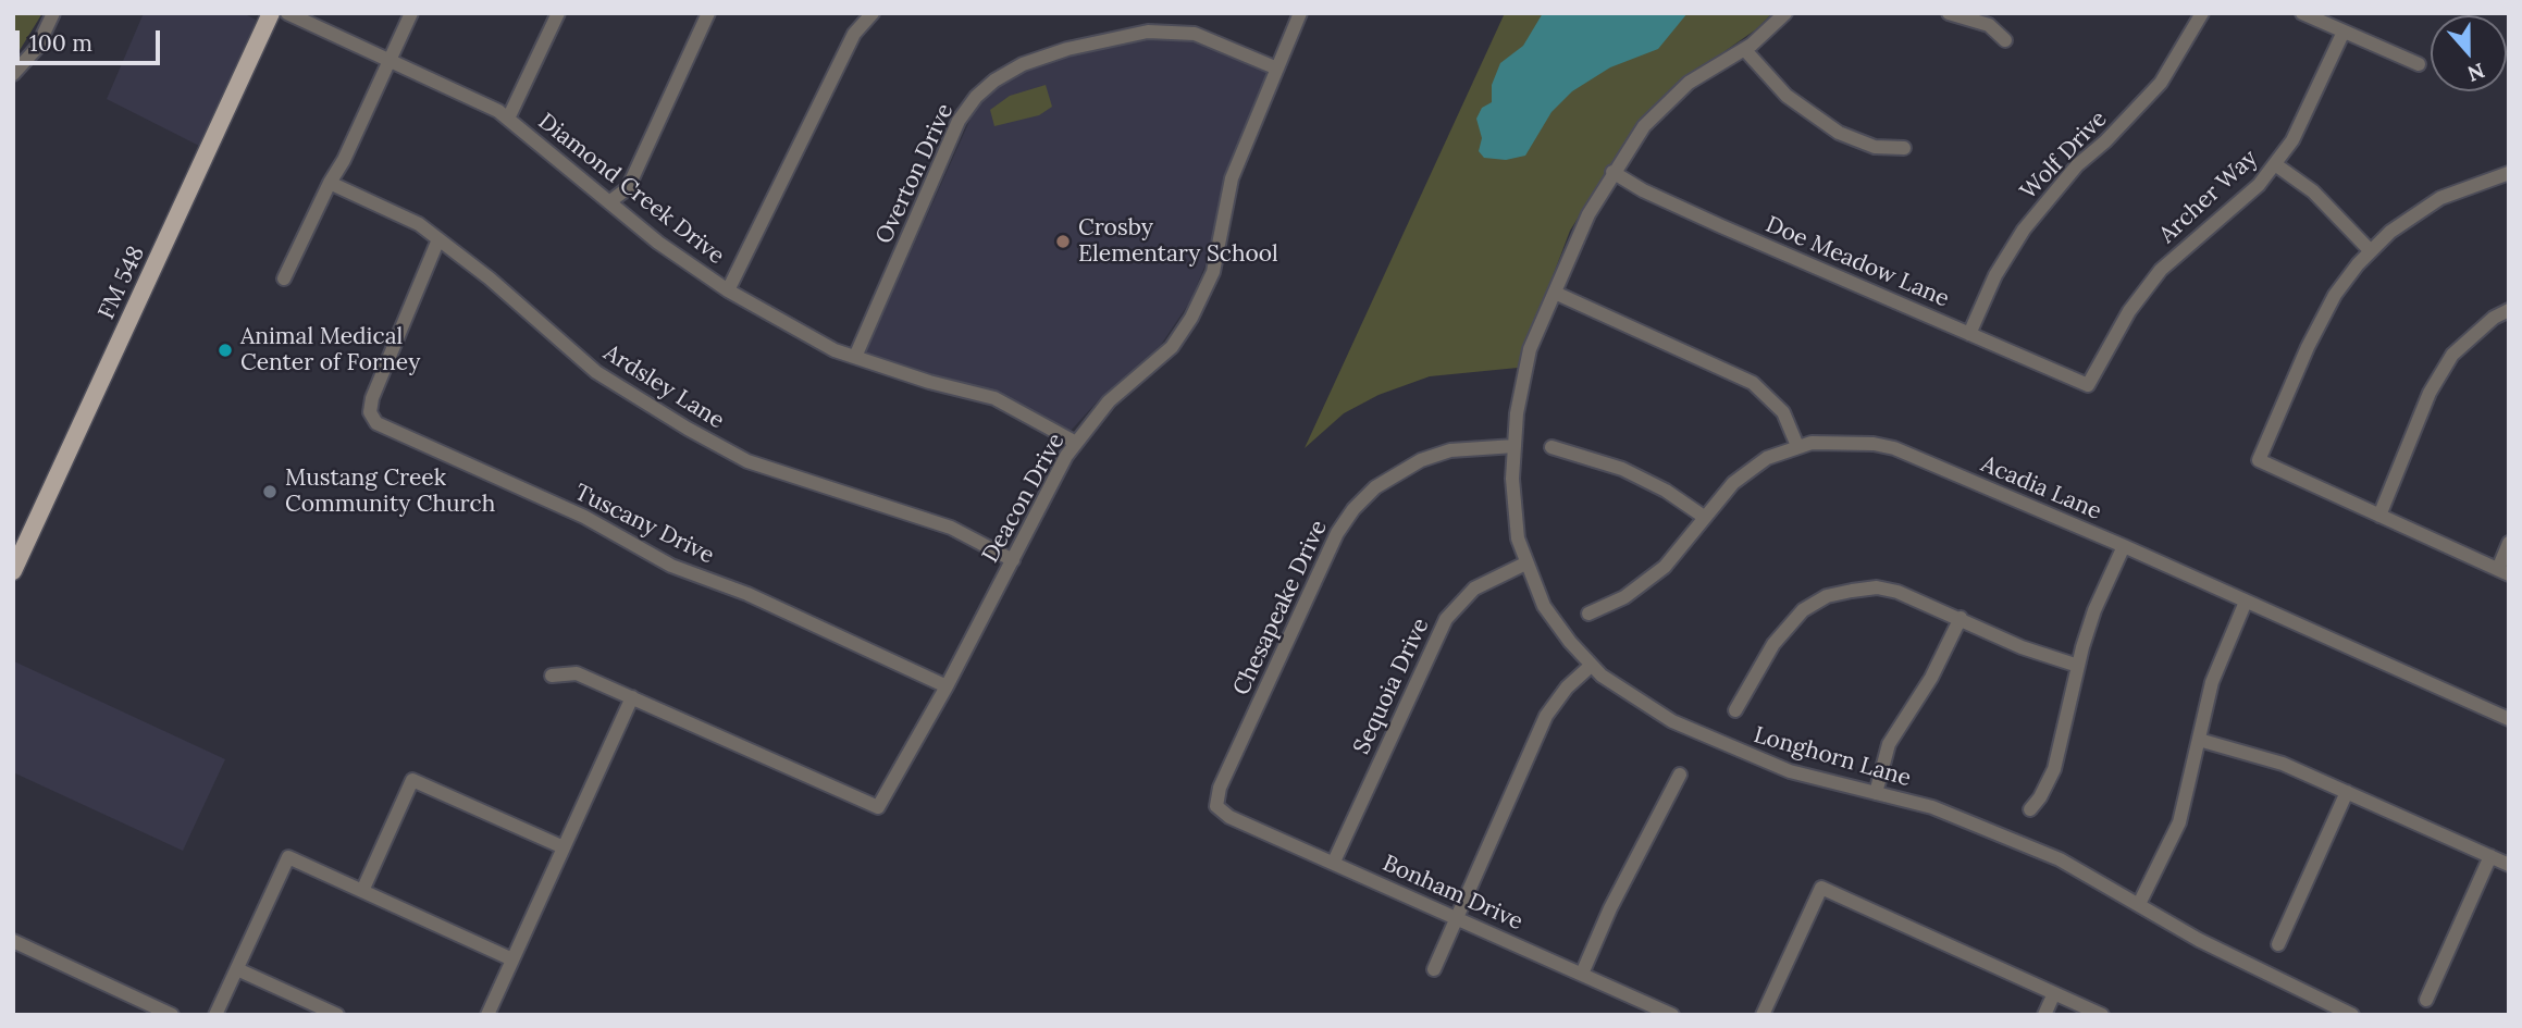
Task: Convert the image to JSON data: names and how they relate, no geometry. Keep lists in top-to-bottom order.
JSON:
{
  "streets": {
    "main road": ["FM 548"],
    "street": [
      "Wolf Drive",
      "Overton Drive",
      "Diamond Creek Drive",
      "Archer Way",
      "Doe Meadow Lane",
      "Ardsley Lane",
      "Acadia Lane",
      "Deacon Drive",
      "Tuscany Drive",
      "Chesapeake Drive",
      "Sequoia Drive",
      "Longhorn Lane",
      "Bonham Drive"
    ]
  },
  "crossings": [
    ["Wolf Drive", "Doe Meadow Lane"],
    ["Overton Drive", "Diamond Creek Drive"],
    ["Overton Drive", "Deacon Drive"],
    ["Diamond Creek Drive", "Deacon Drive"],
    ["Archer Way", "Doe Meadow Lane"],
    ["Doe Meadow Lane", "Longhorn Lane"],
    ["Ardsley Lane", "Deacon Drive"],
    ["Ardsley Lane", "Tuscany Drive"],
    ["Deacon Drive", "Tuscany Drive"],
    ["Chesapeake Drive", "Longhorn Lane"],
    ["Chesapeake Drive", "Bonham Drive"],
    ["Sequoia Drive", "Longhorn Lane"],
    ["Sequoia Drive", "Bonham Drive"]
  ],
  "places": ["Crosby Elementary School", "Animal Medical Center of Forney", "Mustang Creek Community Church"],
  "scale_bar": "100 m",
  "north": "bottom"
}
